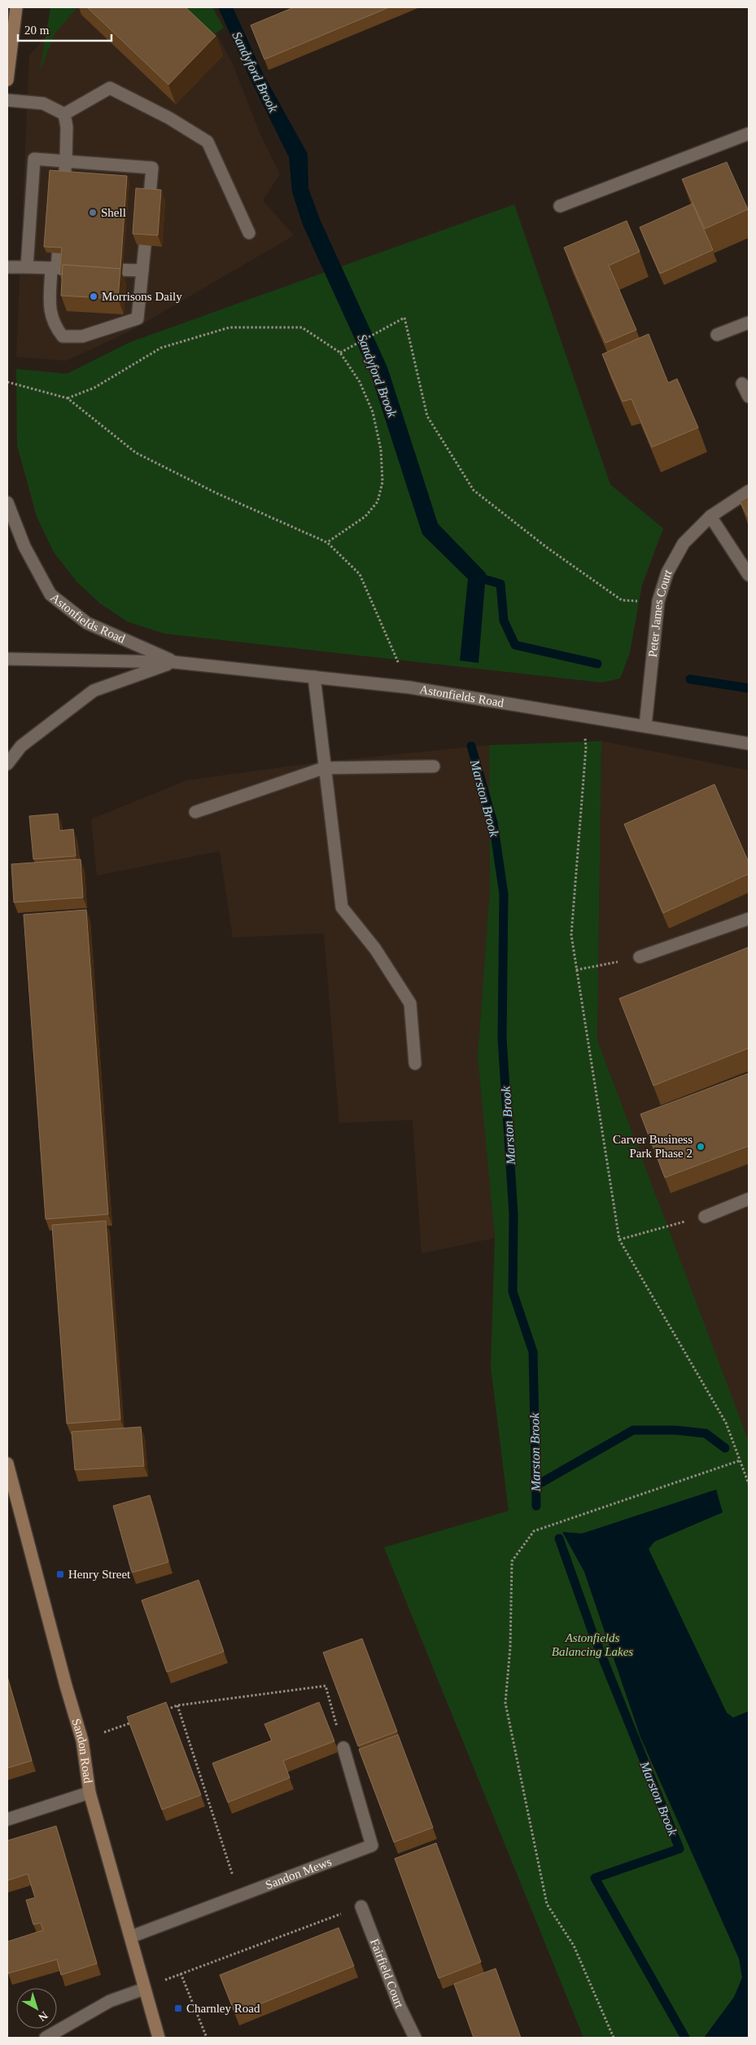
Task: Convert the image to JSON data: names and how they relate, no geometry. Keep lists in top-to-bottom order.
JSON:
{
  "streets": {
    "main road": ["Sandon Road"],
    "street": [
      "Peter James Court",
      "Astonfields Road",
      "Sandon Mews",
      "Fairfield Court"
    ]
  },
  "crossings": [
    ["Peter James Court", "Astonfields Road"],
    ["Sandon Road", "Sandon Mews"]
  ],
  "water": ["Sandyford Brook", "Marston Brook"],
  "parks": ["Astonfields Balancing Lakes"],
  "places": {
    "other": ["Shell", "Morrisons Daily", "Carver Business Park Phase 2"],
    "transit": ["Henry Street", "Charnley Road"]
  },
  "scale_bar": "20 m",
  "north": "bottom right"
}
